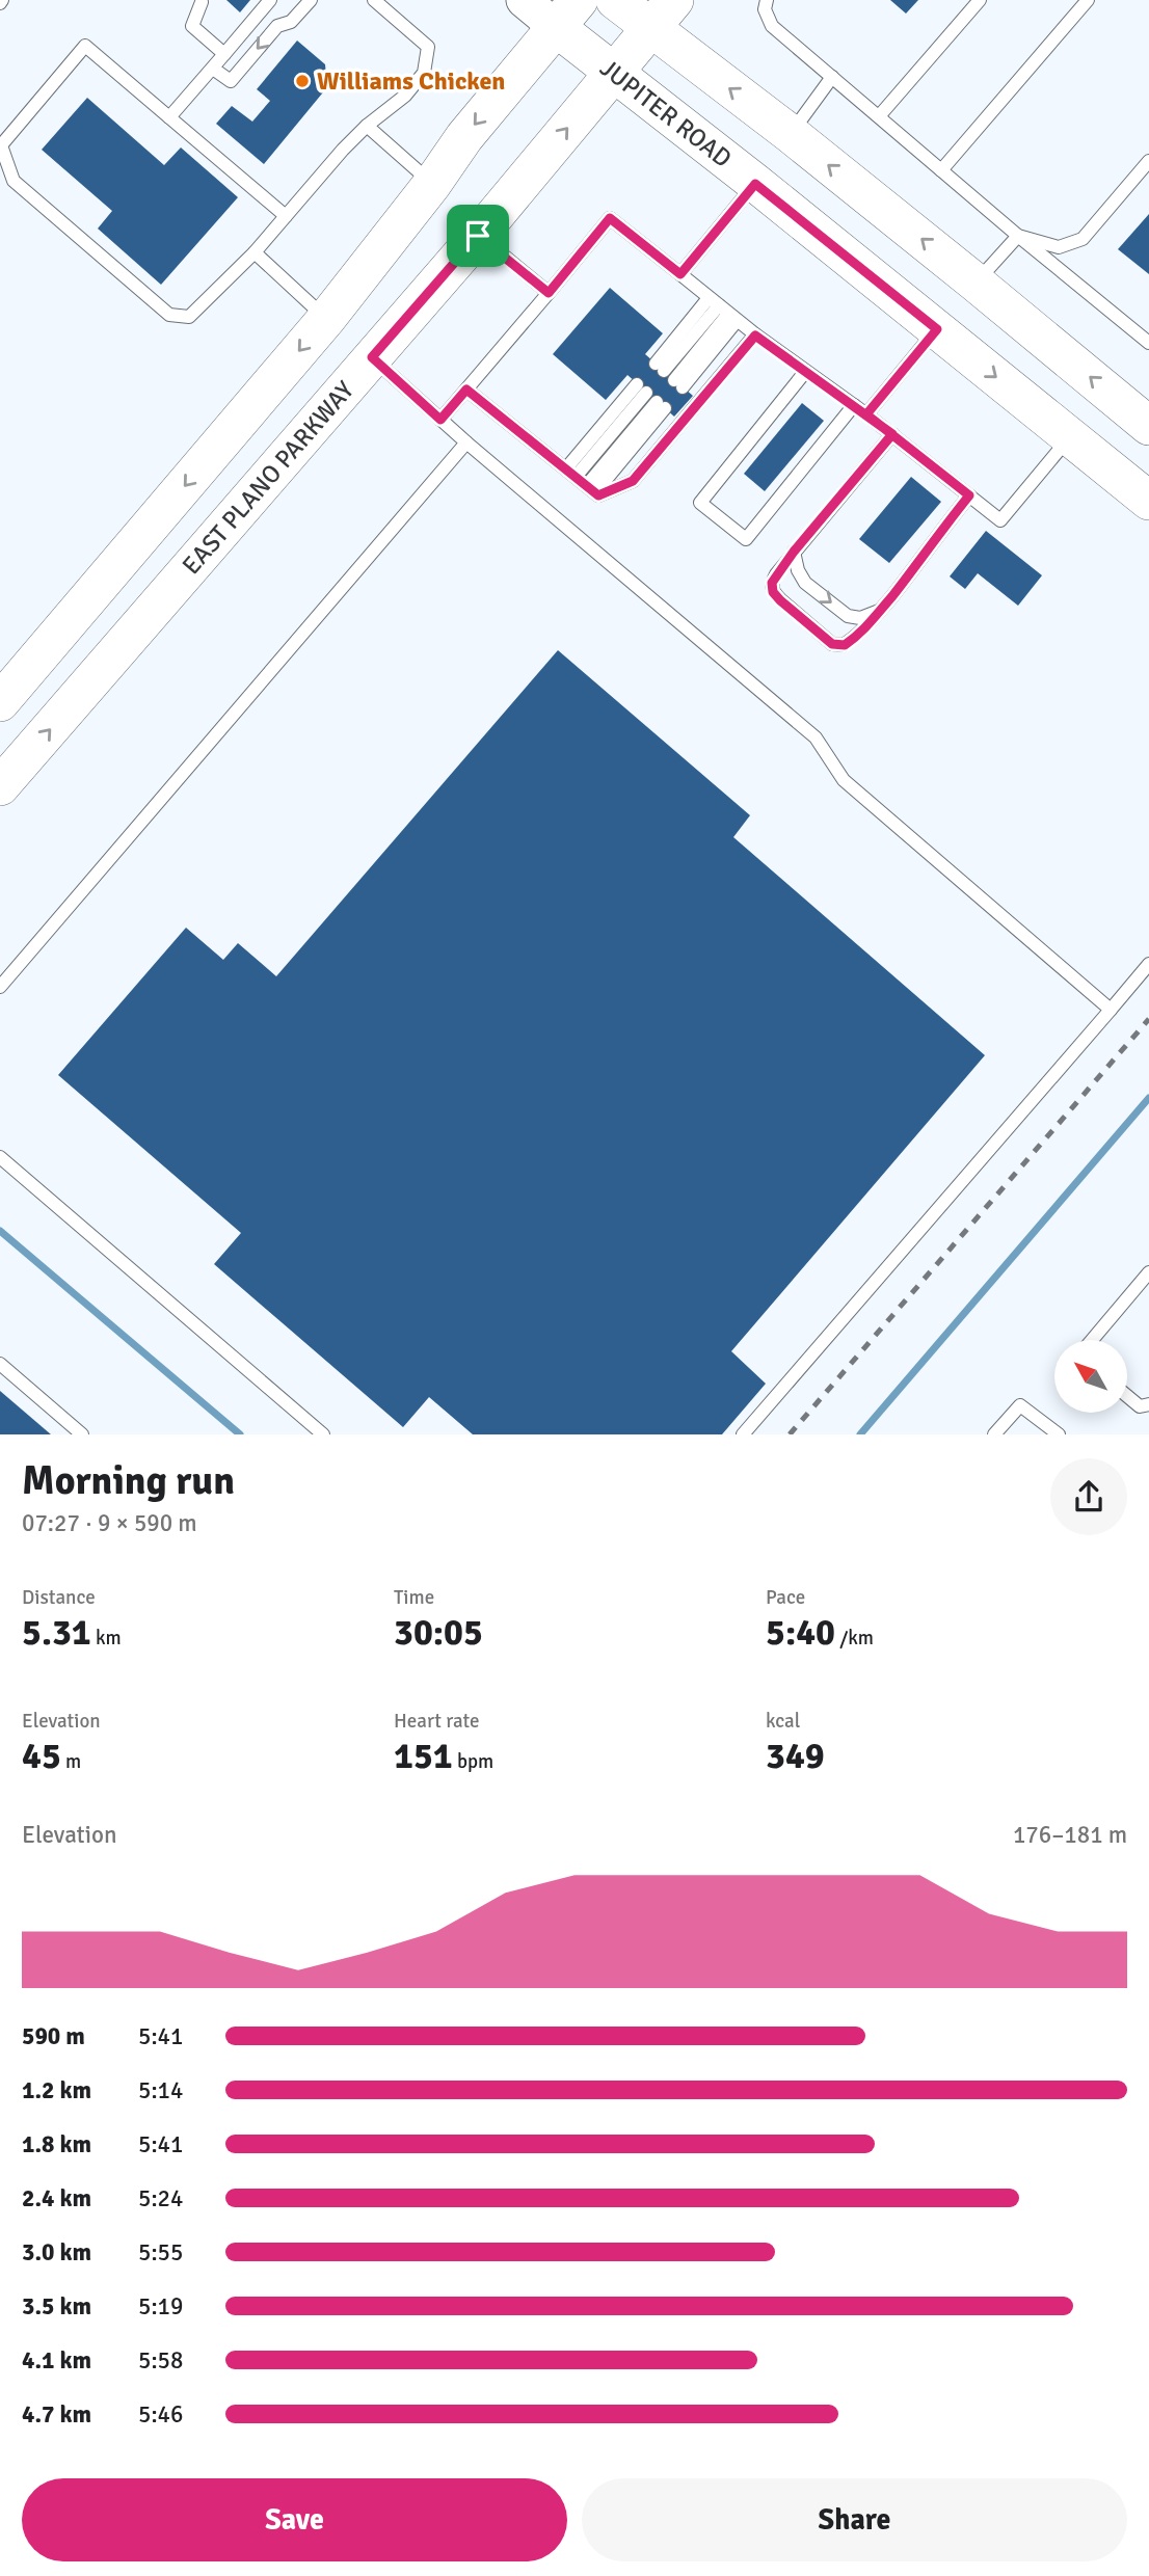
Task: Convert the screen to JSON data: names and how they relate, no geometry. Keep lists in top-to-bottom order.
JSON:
{
  "streets": {
    "main road": ["JUPITER ROAD", "EAST PLANO PARKWAY"]
  },
  "crossings": [
    ["JUPITER ROAD", "EAST PLANO PARKWAY"]
  ],
  "places": ["Williams Chicken"],
  "north": "top left",
  "page": {
    "heading": ["Morning run", "07:27 · 9 × 590 m"],
    "stats": [
      ["Distance", "5.31 km"],
      ["Time", "30:05"],
      ["Pace", "5:40 /km"],
      ["Elevation", "45 m"],
      ["Heart rate", "151 bpm"],
      ["kcal", "349"]
    ],
    "chart": ["Elevation", "176–181 m"],
    "list": [
      {
        "name": "590 m",
        "note": "5:41"
      },
      {
        "name": "1.2 km",
        "note": "5:14"
      },
      {
        "name": "1.8 km",
        "note": "5:41"
      },
      {
        "name": "2.4 km",
        "note": "5:24"
      },
      {
        "name": "3.0 km",
        "note": "5:55"
      },
      {
        "name": "3.5 km",
        "note": "5:19"
      },
      {
        "name": "4.1 km",
        "note": "5:58"
      },
      {
        "name": "4.7 km",
        "note": "5:46"
      }
    ],
    "buttons": ["Save", "Share"]
  }
}
